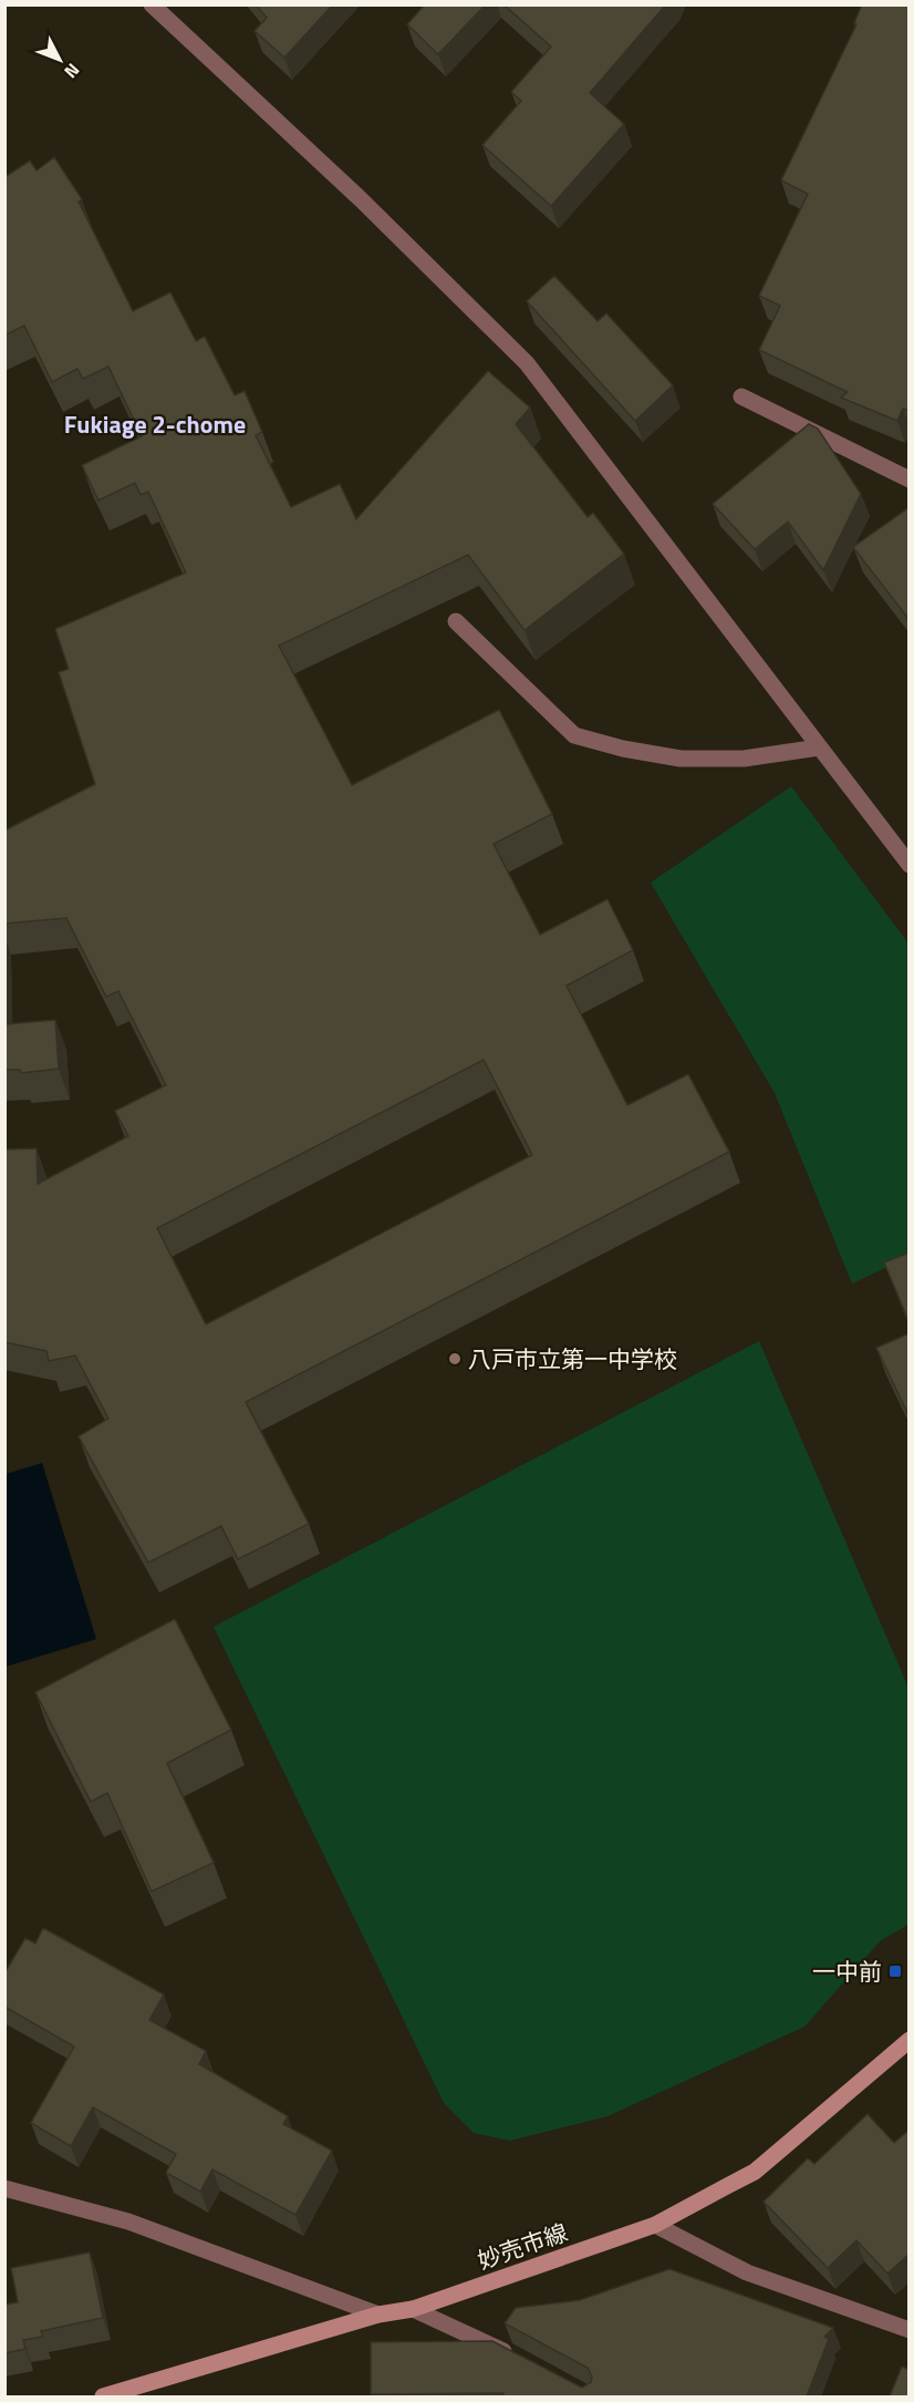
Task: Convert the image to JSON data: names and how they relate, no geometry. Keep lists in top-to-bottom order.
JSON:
{
  "streets": {
    "main road": ["妙売市線"]
  },
  "districts": ["Fukiage 2-chome"],
  "places": {
    "other": ["八戸市立第一中学校"],
    "transit": ["一中前"]
  },
  "north": "bottom right"
}
